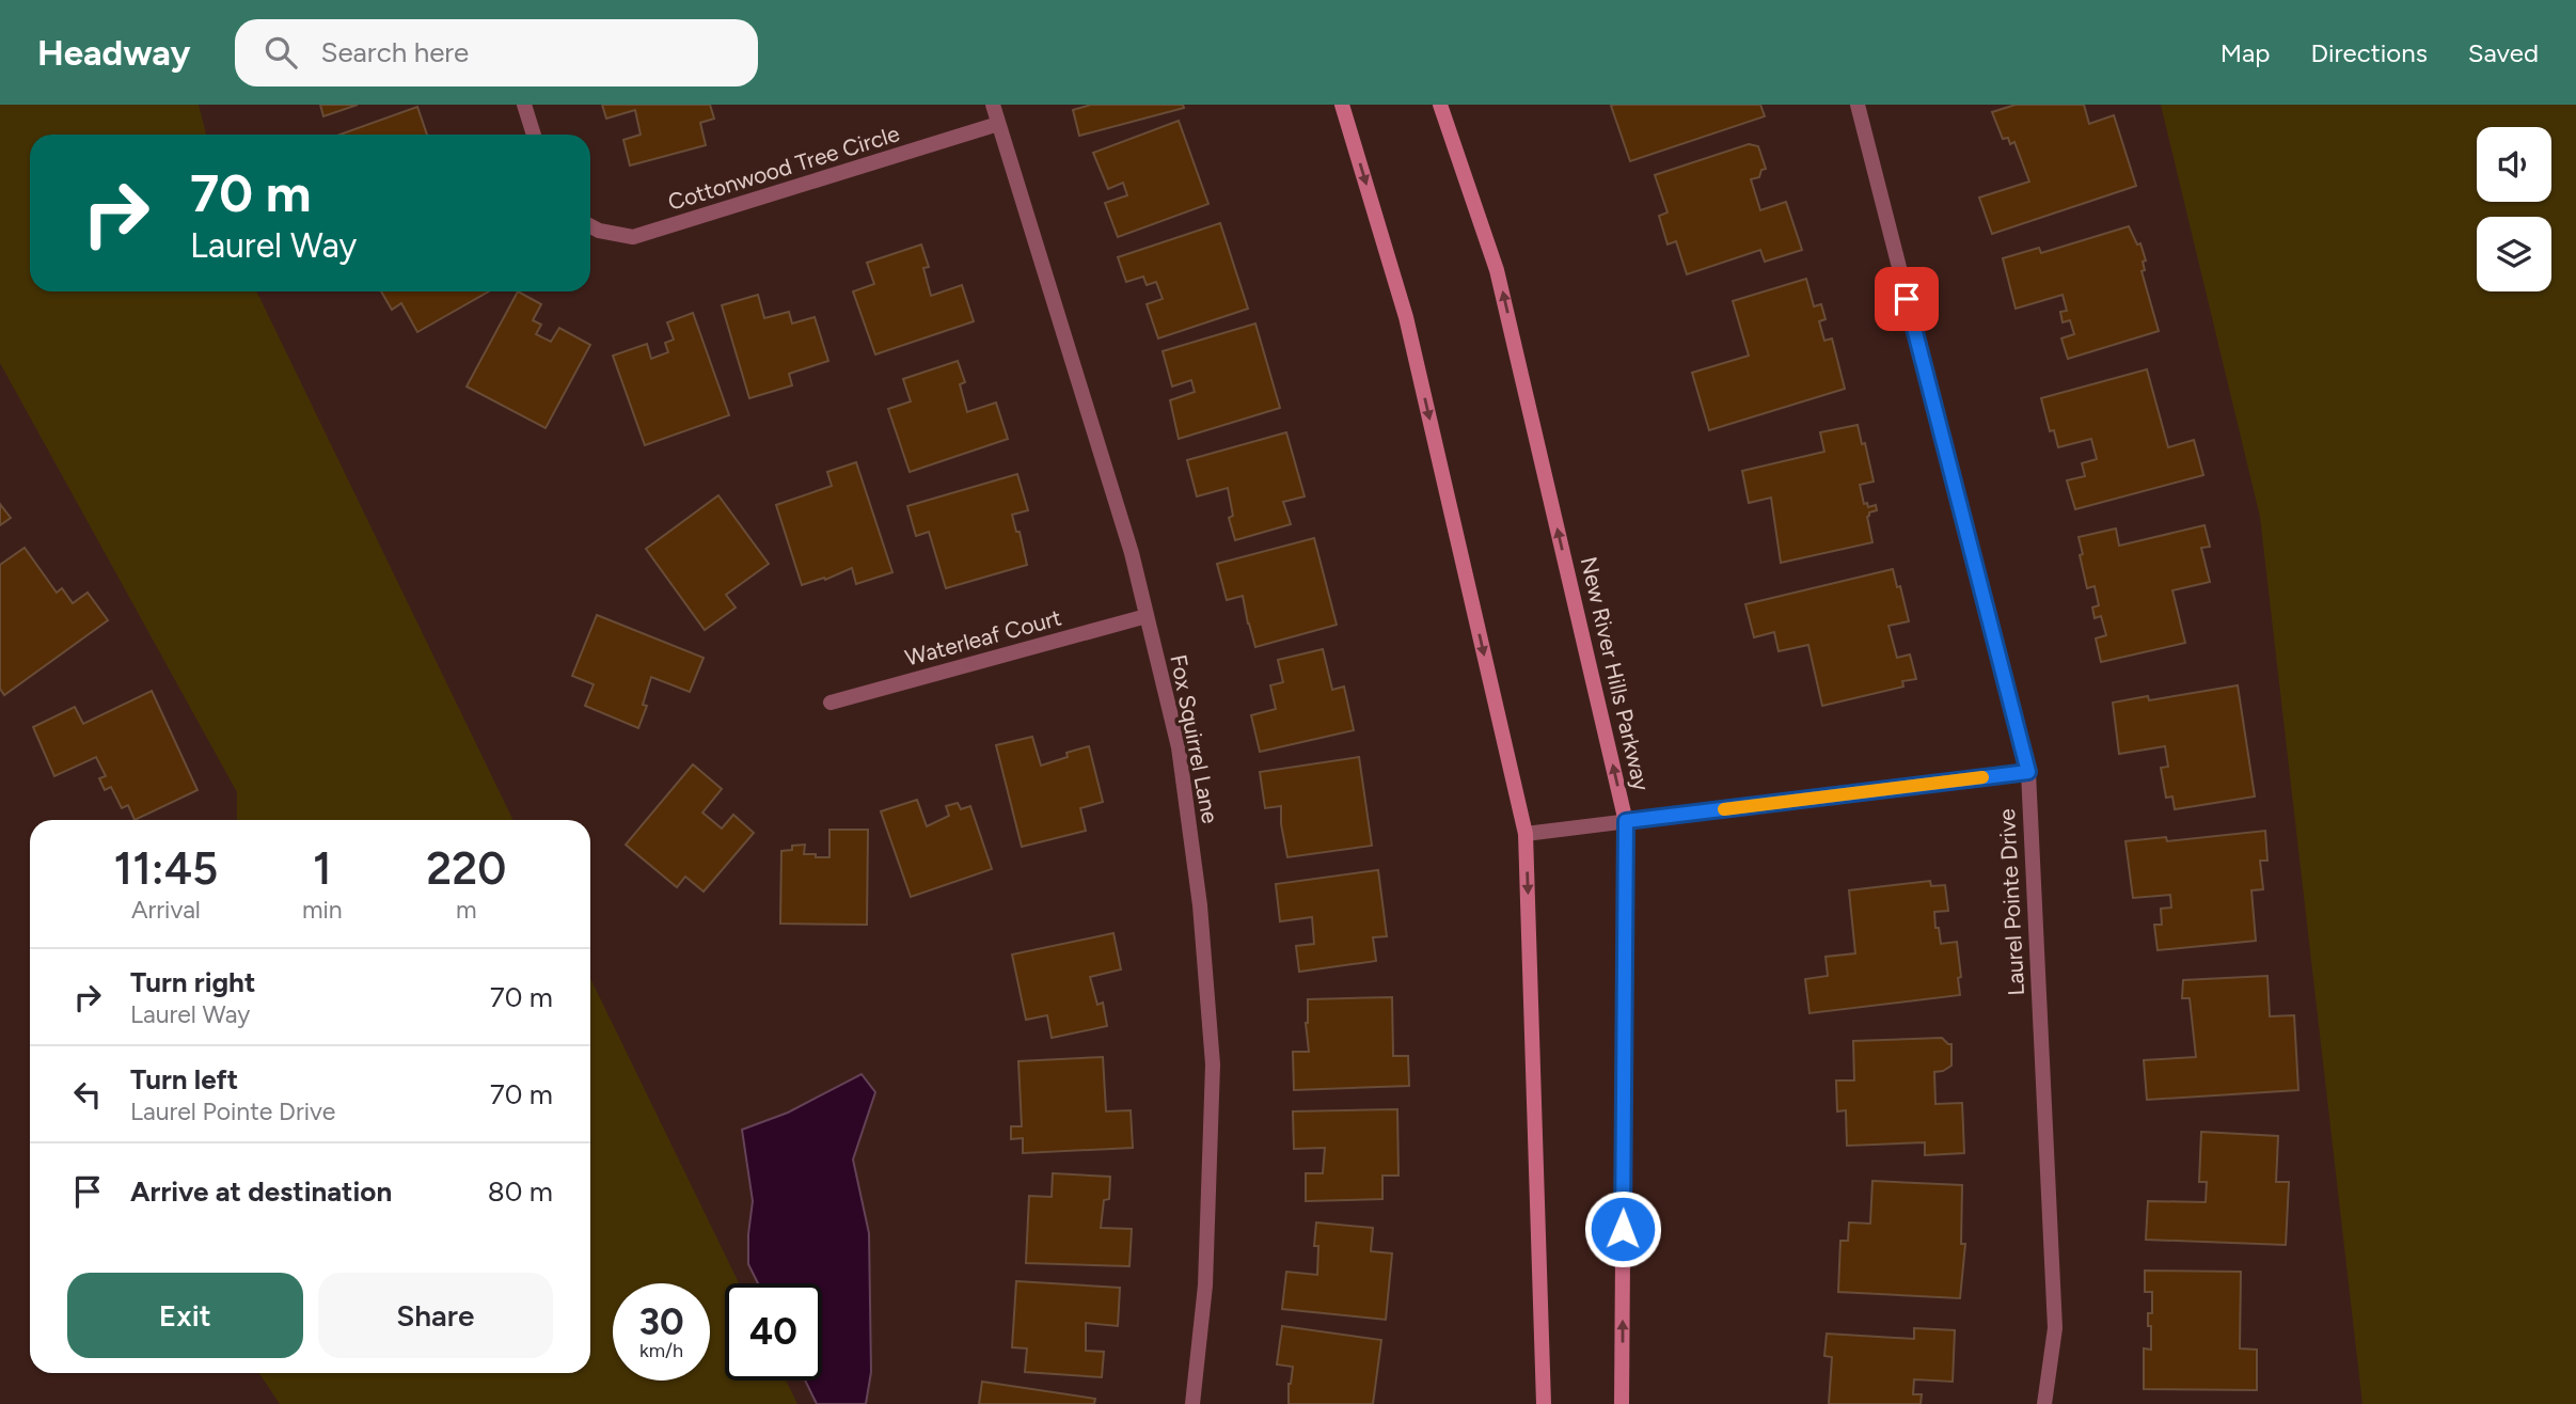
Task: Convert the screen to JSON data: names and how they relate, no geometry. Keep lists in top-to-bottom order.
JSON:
{
  "streets": {
    "street": [
      "Cottonwood Tree Circle",
      "Waterleaf Court",
      "New River Hills Parkway",
      "Fox Squirrel Lane",
      "Laurel Pointe Drive"
    ]
  },
  "crossings": [
    ["Cottonwood Tree Circle", "Fox Squirrel Lane"],
    ["Waterleaf Court", "Fox Squirrel Lane"]
  ],
  "page": {
    "header": "Headway",
    "search": "Search here",
    "nav": ["Map", "Directions", "Saved"],
    "turn": ["70 m", "Laurel Way"],
    "eta": [
      "11:45",
      "Arrival",
      "1",
      "min",
      "220",
      "m"
    ],
    "list": [
      {
        "name": "Turn right",
        "note": "Laurel Way",
        "value": "70 m"
      },
      {
        "name": "Turn left",
        "note": "Laurel Pointe Drive",
        "value": "70 m"
      },
      {
        "name": "Arrive at destination",
        "value": "80 m"
      }
    ],
    "buttons": ["Exit", "Share"],
    "speed": "30 km/h",
    "limit": "40"
  }
}
